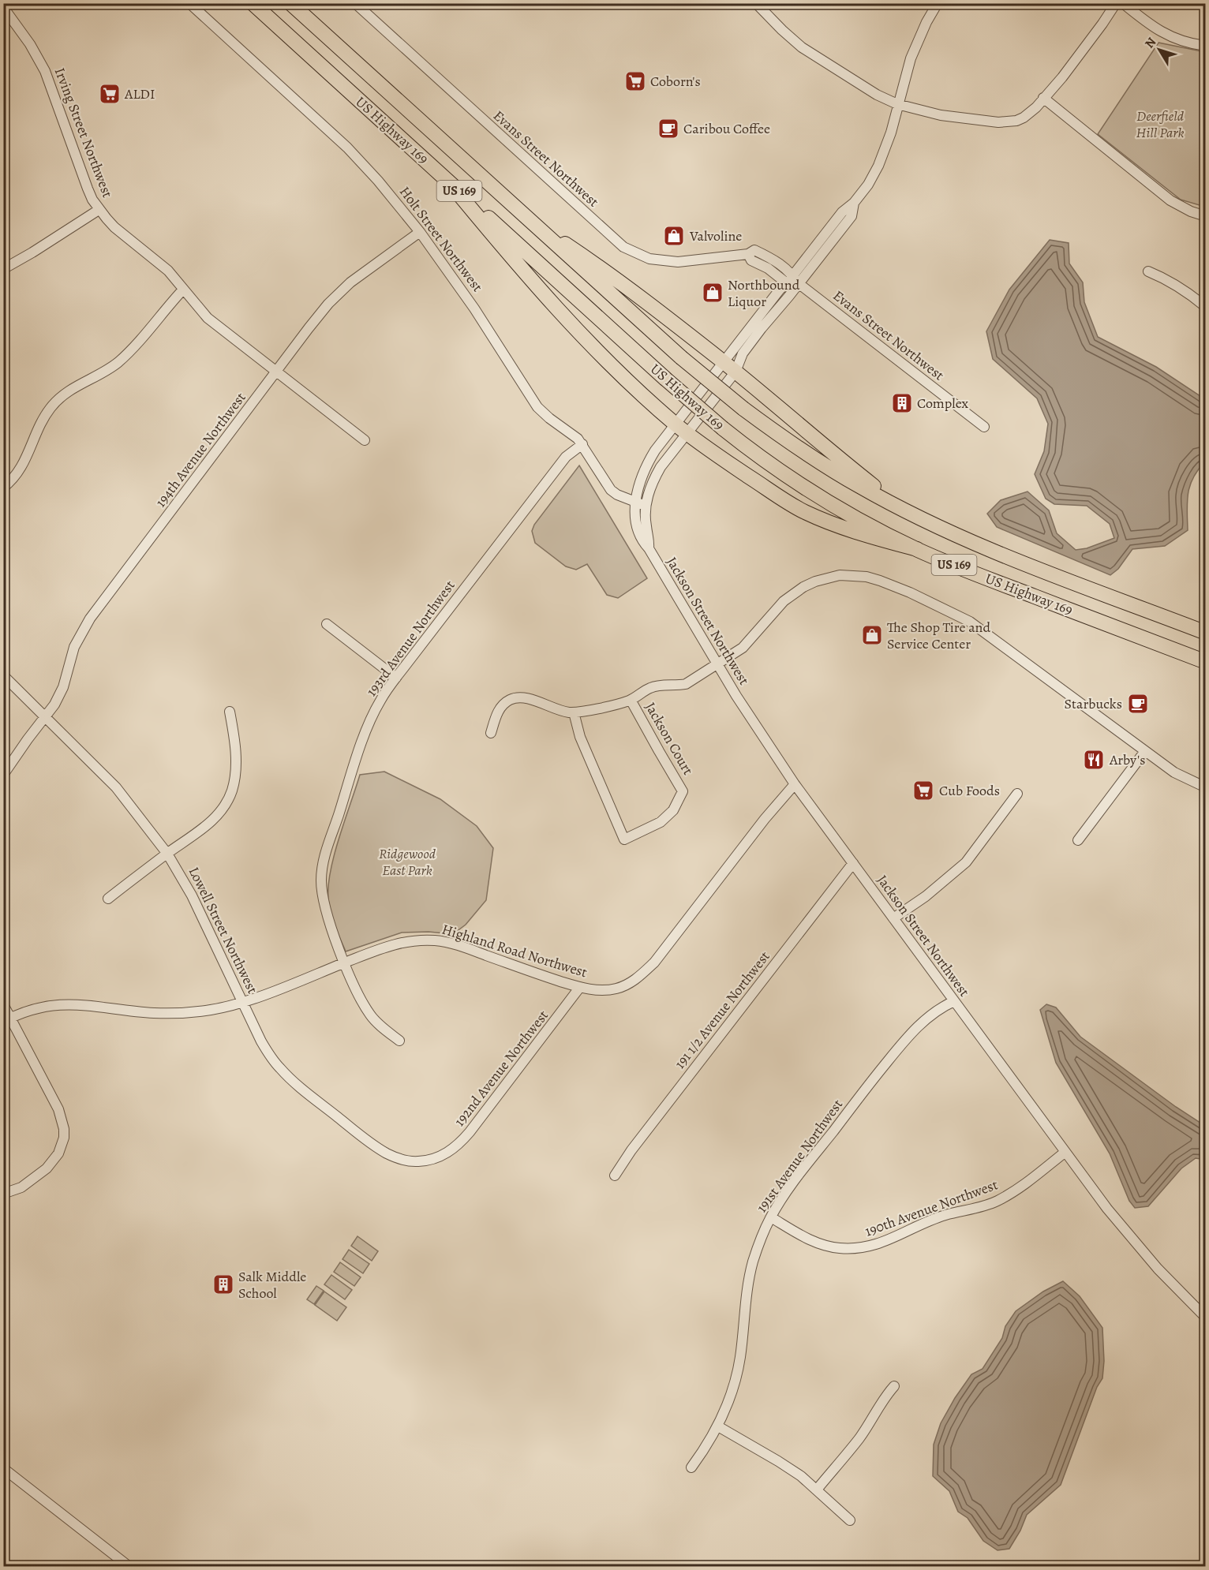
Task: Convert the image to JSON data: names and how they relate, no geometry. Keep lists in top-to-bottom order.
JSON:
{
  "streets": {
    "highway": ["US Highway 169", "US 169"],
    "street": [
      "Irving Street Northwest",
      "Evans Street Northwest",
      "Holt Street Northwest",
      "194th Avenue Northwest",
      "Jackson Street Northwest",
      "193rd Avenue Northwest",
      "Jackson Court",
      "Lowell Street Northwest",
      "Highland Road Northwest",
      "191 1/2 Avenue Northwest",
      "192nd Avenue Northwest",
      "191st Avenue Northwest",
      "190th Avenue Northwest"
    ]
  },
  "crossings": [
    ["Irving Street Northwest", "194th Avenue Northwest"],
    ["Holt Street Northwest", "194th Avenue Northwest"],
    ["Holt Street Northwest", "Jackson Street Northwest"],
    ["Holt Street Northwest", "193rd Avenue Northwest"],
    ["194th Avenue Northwest", "Lowell Street Northwest"],
    ["Jackson Street Northwest", "Highland Road Northwest"],
    ["Jackson Street Northwest", "191 1/2 Avenue Northwest"],
    ["Jackson Street Northwest", "191st Avenue Northwest"],
    ["Jackson Street Northwest", "190th Avenue Northwest"],
    ["193rd Avenue Northwest", "Highland Road Northwest"],
    ["Lowell Street Northwest", "Highland Road Northwest"],
    ["Lowell Street Northwest", "192nd Avenue Northwest"],
    ["Highland Road Northwest", "192nd Avenue Northwest"],
    ["191st Avenue Northwest", "190th Avenue Northwest"]
  ],
  "parks": ["Deerfield Hill Park", "Ridgewood East Park"],
  "places": {
    "supermarket": ["Coborn's", "ALDI", "Cub Foods"],
    "cafe": ["Caribou Coffee", "Starbucks"],
    "shop": ["Valvoline", "Northbound Liquor", "The Shop Tire and Service Center"],
    "building": ["Complex", "Salk Middle School"],
    "restaurant": ["Arby's"]
  },
  "north": "top left"
}
